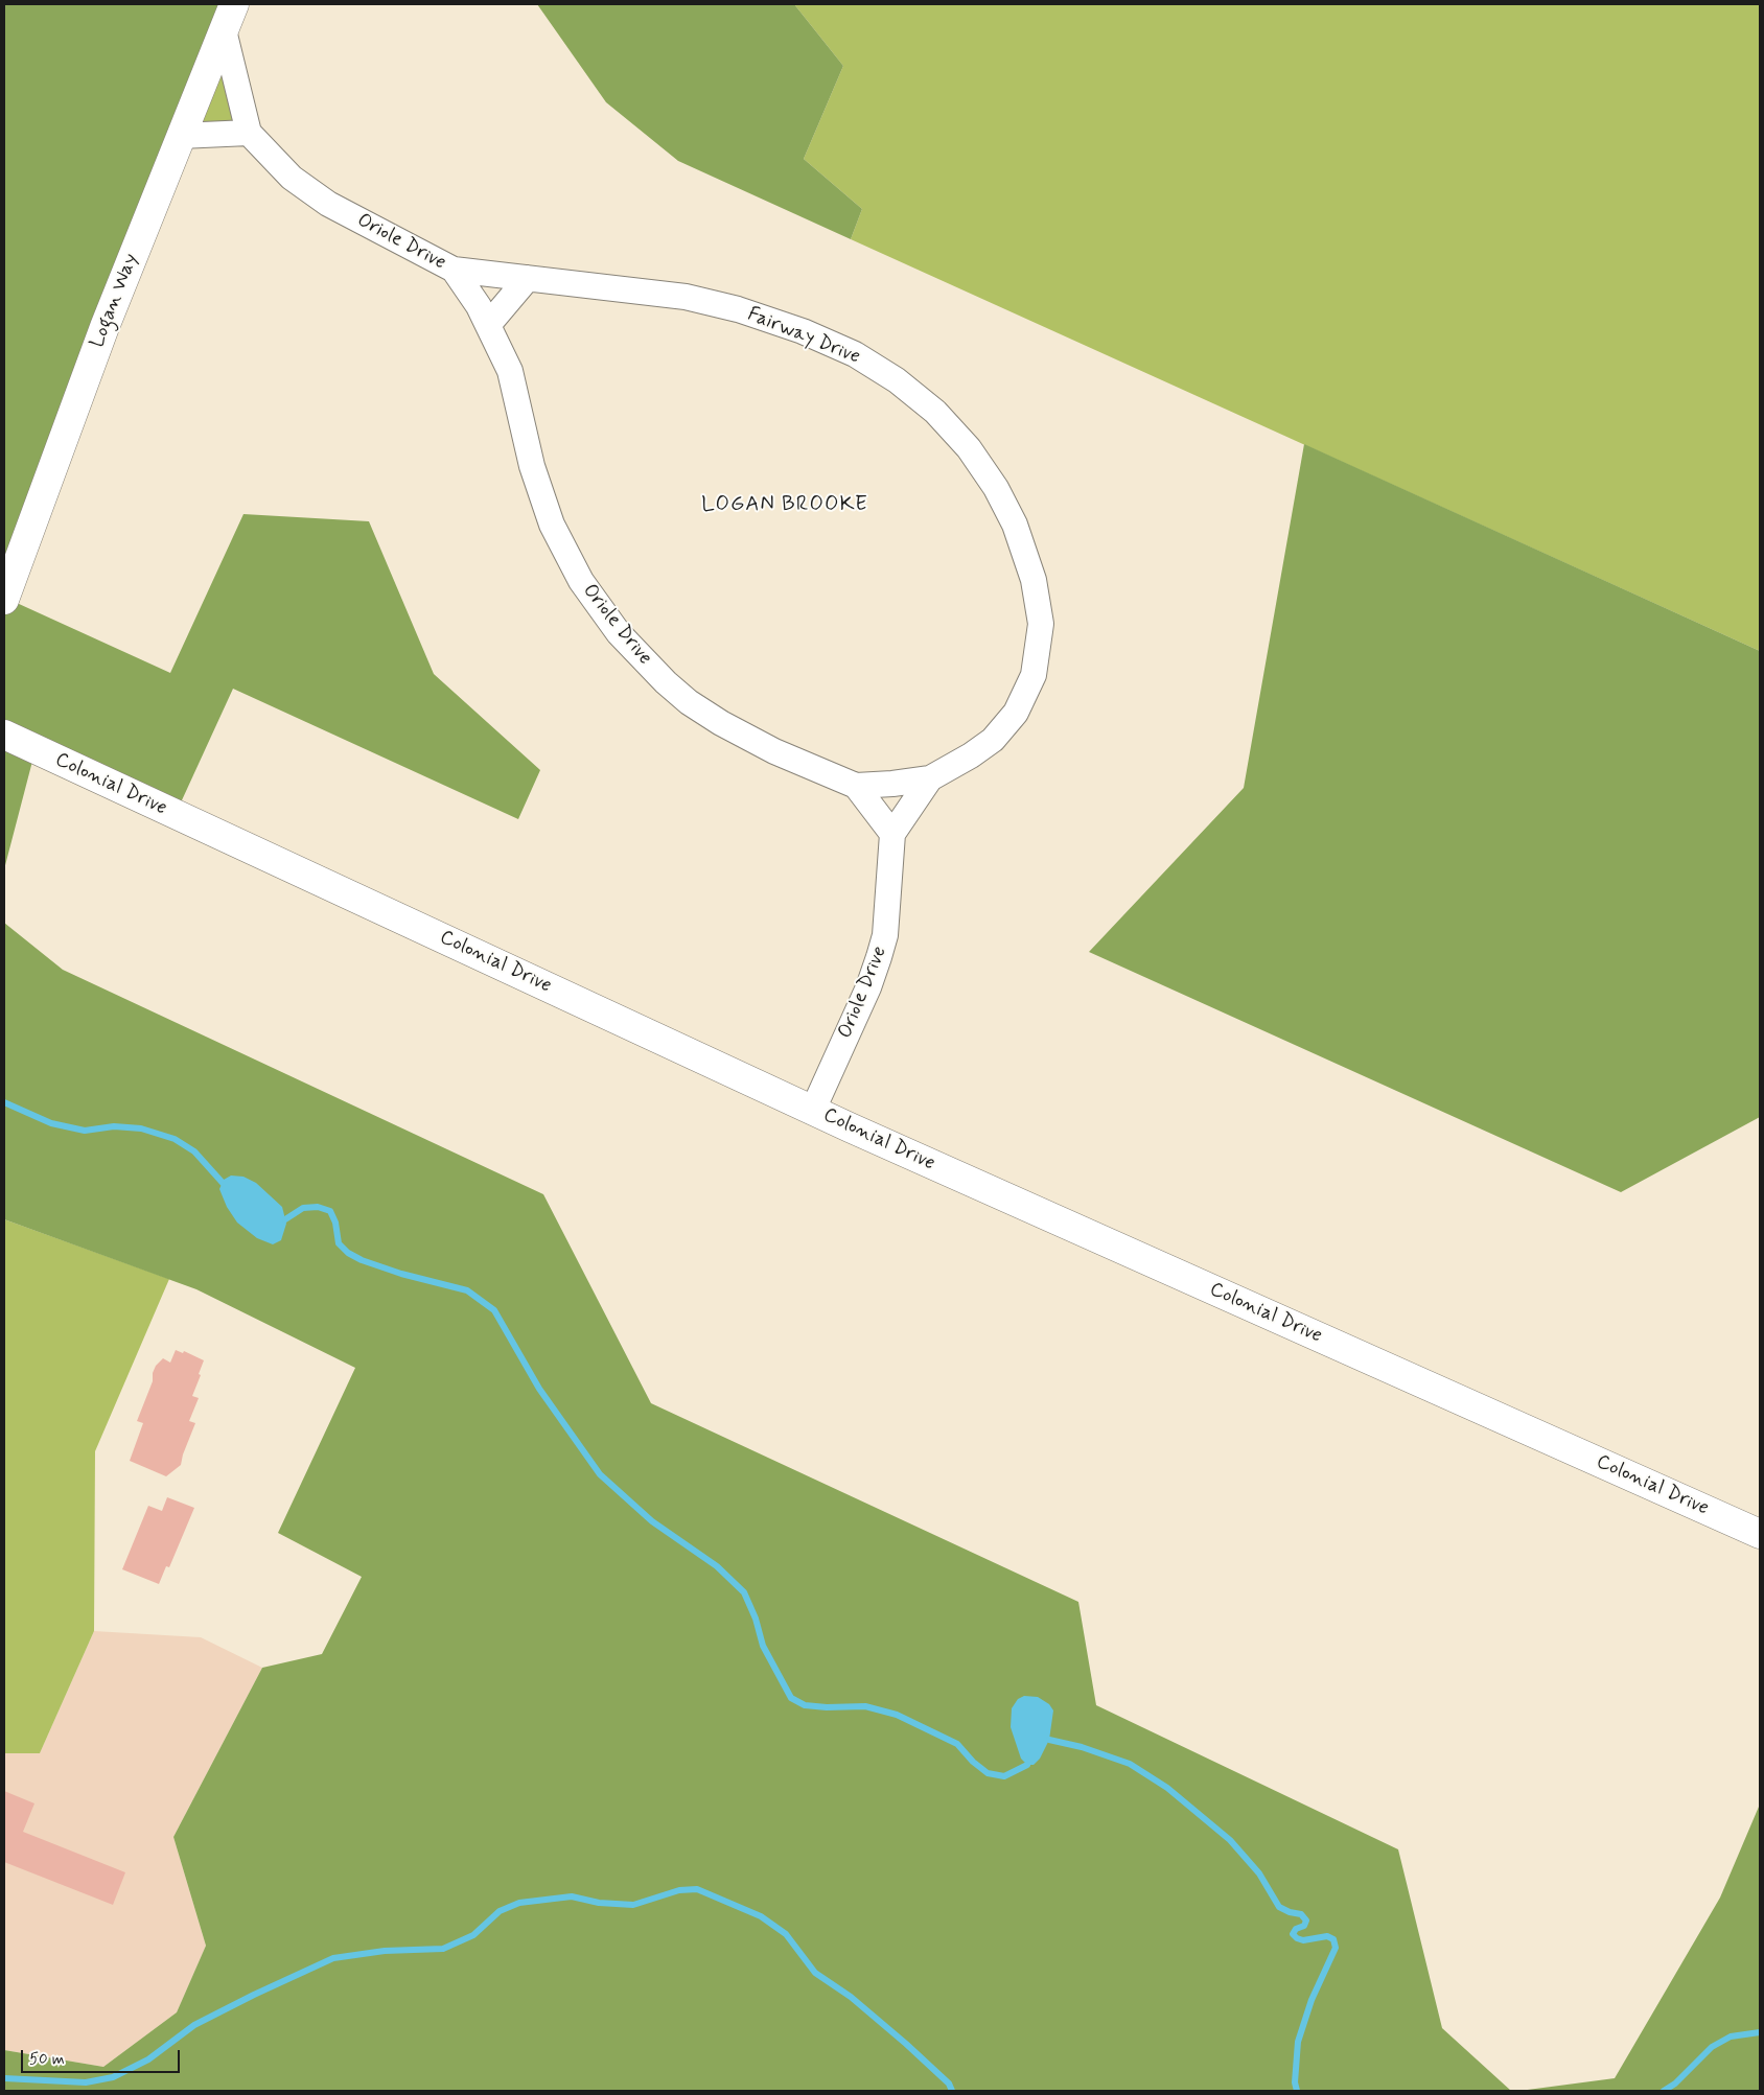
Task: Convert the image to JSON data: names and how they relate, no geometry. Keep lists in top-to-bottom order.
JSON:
{
  "streets": {
    "street": [
      "Oriole Drive",
      "Logan Way",
      "Fairway Drive",
      "Colonial Drive"
    ]
  },
  "crossings": [
    ["Oriole Drive", "Logan Way"],
    ["Oriole Drive", "Fairway Drive"],
    ["Oriole Drive", "Colonial Drive"]
  ],
  "districts": ["LOGAN BROOKE"],
  "scale_bar": "50 m"
}
